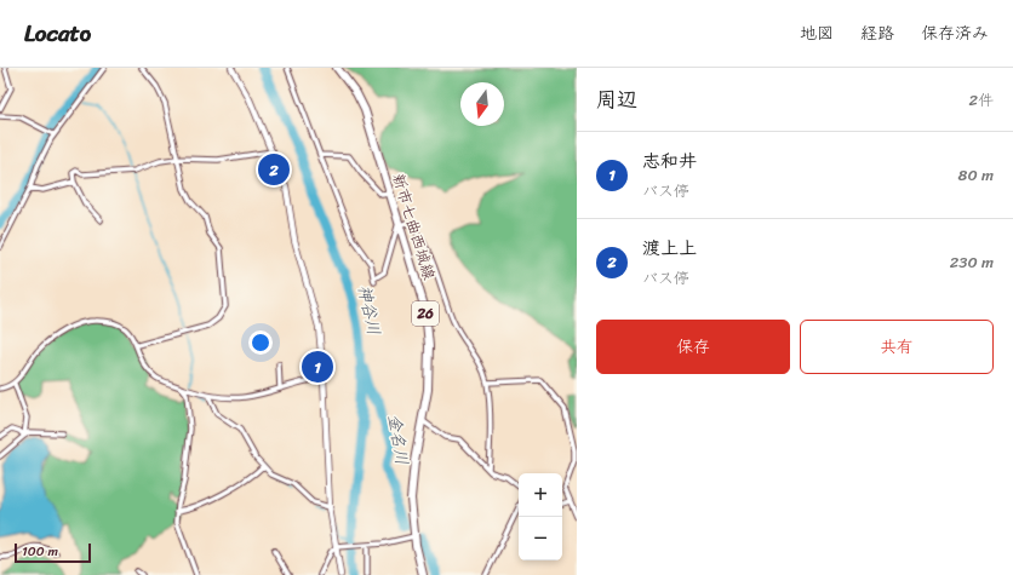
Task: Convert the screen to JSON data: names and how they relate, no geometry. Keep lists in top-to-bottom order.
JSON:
{
  "streets": {
    "main road": ["新市七曲西城線", "26"]
  },
  "water": ["神谷川", "金名川"],
  "scale_bar": "100 m",
  "north": "bottom",
  "page": {
    "header": "Locato",
    "nav": ["地図", "経路", "保存済み"],
    "heading": ["周辺", "2件"],
    "list": [
      {
        "mark": "1",
        "name": "志和井",
        "note": "バス停",
        "value": "80 m"
      },
      {
        "mark": "2",
        "name": "渡上上",
        "note": "バス停",
        "value": "230 m"
      }
    ],
    "pins": ["2", "1"],
    "buttons": ["保存", "共有"],
    "map_buttons": ["+", "−"],
    "scale": "100 m"
  }
}
